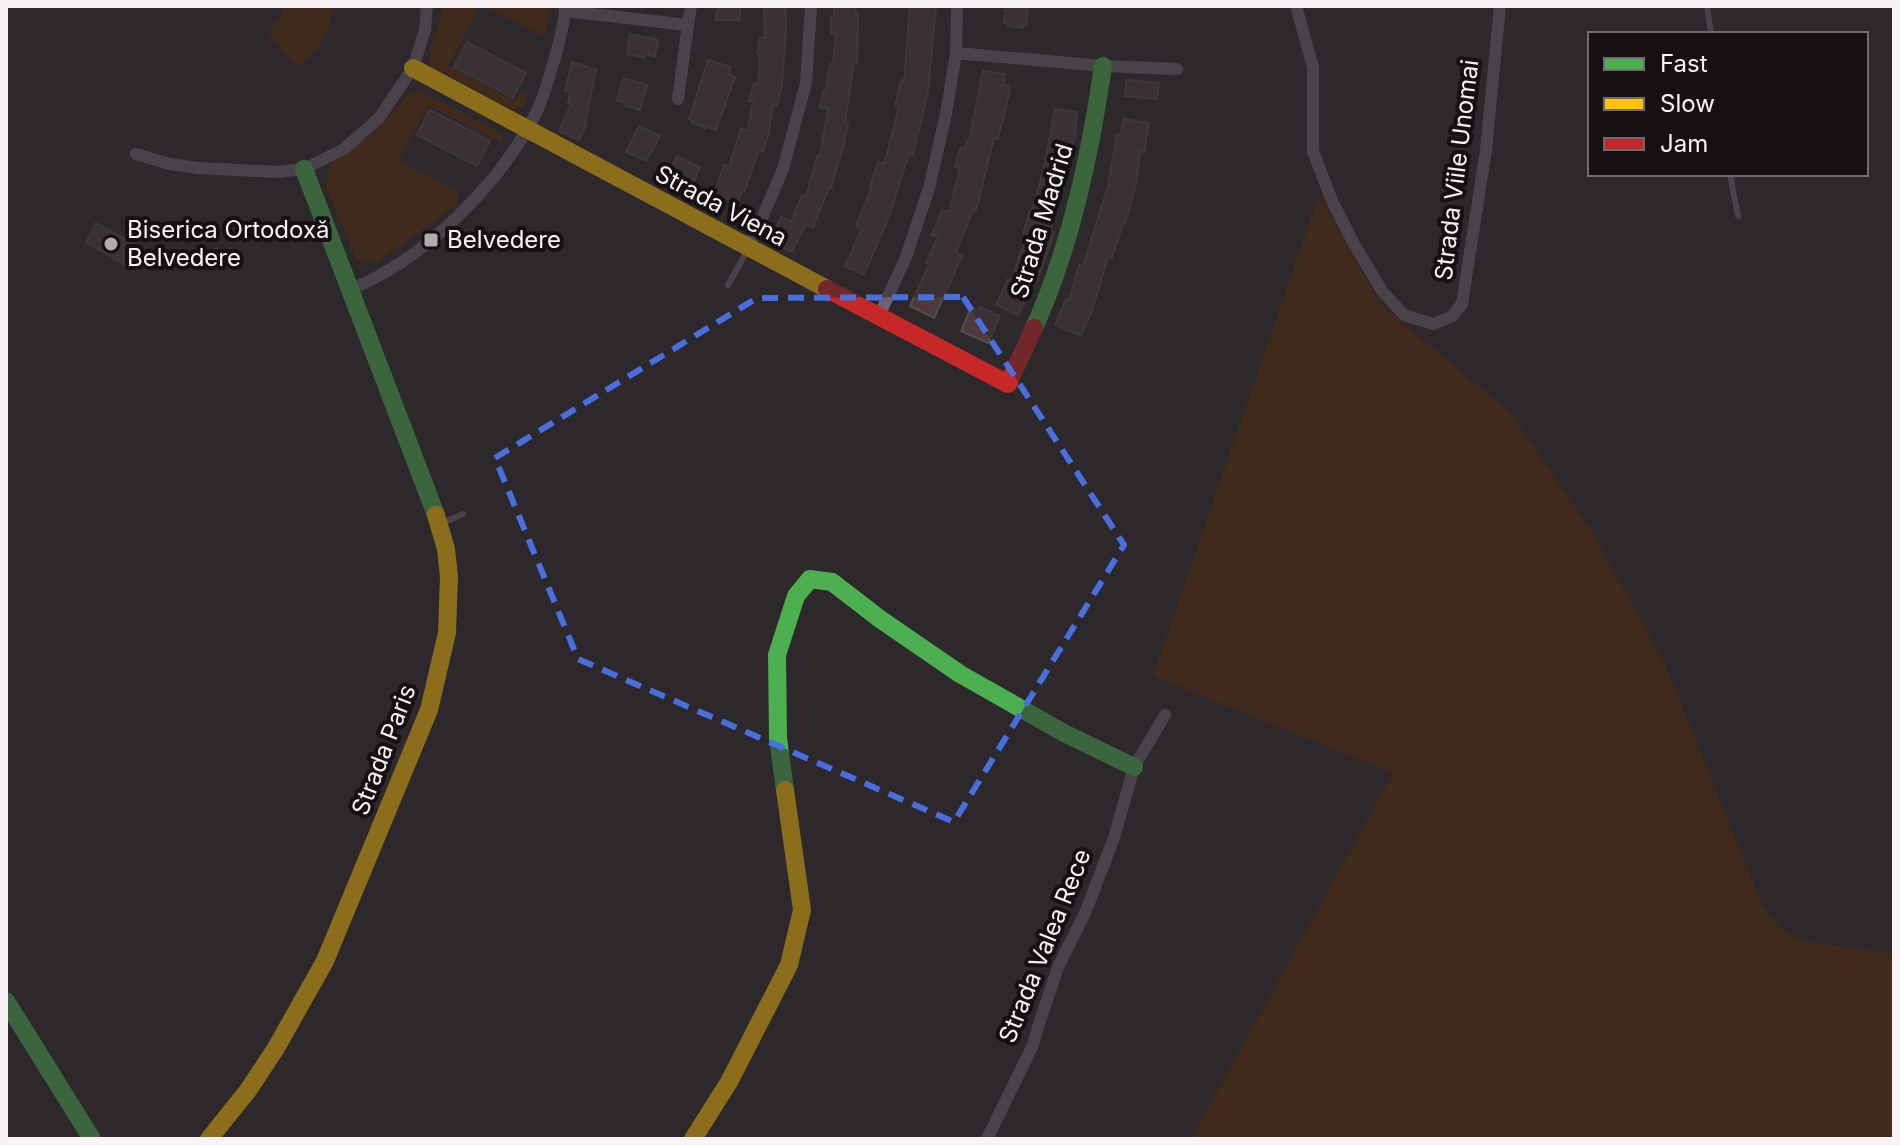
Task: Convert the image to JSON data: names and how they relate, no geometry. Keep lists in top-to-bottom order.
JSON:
{
  "streets": {
    "street": [
      "Strada Viile Unomai",
      "Strada Viena",
      "Strada Madrid",
      "Strada Paris",
      "Strada Valea Rece"
    ]
  },
  "crossings": [
    ["Strada Viena", "Strada Madrid"]
  ],
  "places": {
    "transit": ["Belvedere"],
    "other": ["Biserica Ortodoxă Belvedere"]
  },
  "legend": ["Fast", "Slow", "Jam"]
}
